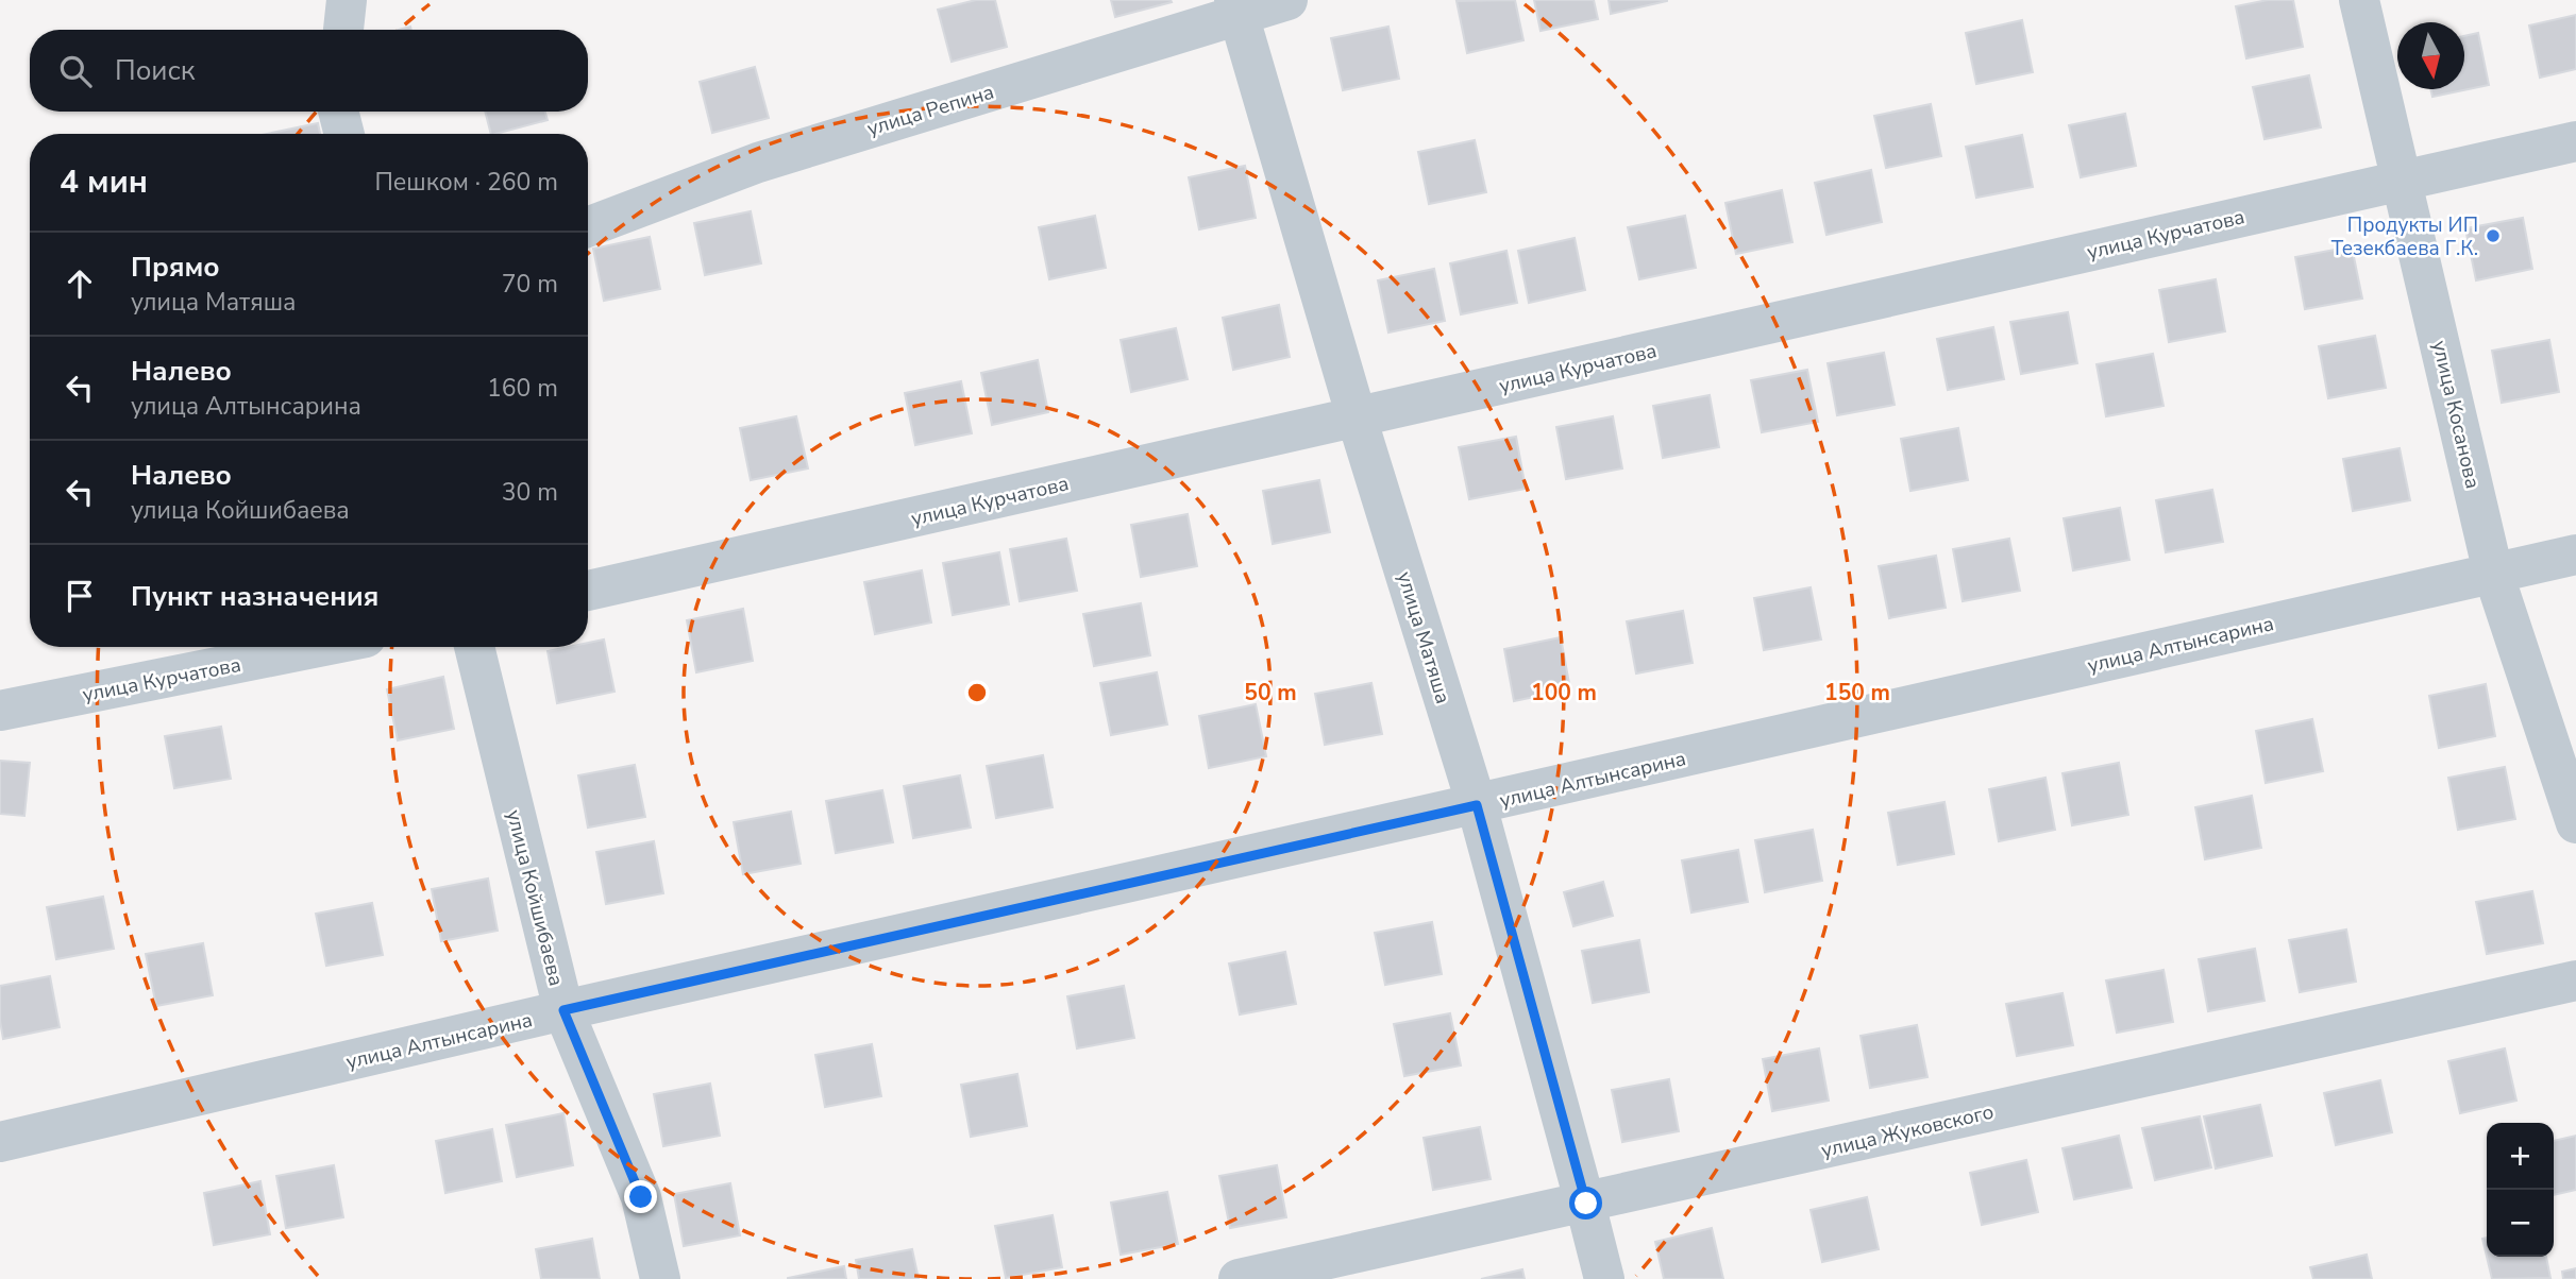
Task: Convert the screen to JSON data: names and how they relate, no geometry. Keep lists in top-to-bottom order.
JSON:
{
  "streets": {
    "street": [
      "улица Репина",
      "улица Курчатова",
      "улица Косанова",
      "улица Матяша",
      "улица Алтынсарина",
      "улица Койшибаева",
      "улица Жуковского"
    ]
  },
  "crossings": [
    ["улица Репина", "улица Матяша"],
    ["улица Курчатова", "улица Косанова"],
    ["улица Курчатова", "улица Матяша"],
    ["улица Косанова", "улица Алтынсарина"],
    ["улица Матяша", "улица Алтынсарина"],
    ["улица Матяша", "улица Жуковского"],
    ["улица Алтынсарина", "улица Койшибаева"]
  ],
  "places": ["Продукты ИП Тезекбаева Г.К."],
  "north": "bottom",
  "page": {
    "search": "Поиск",
    "heading": ["4 мин", "Пешком · 260 m"],
    "list": [
      ["Прямо", "улица Матяша", "70 m"],
      ["Налево", "улица Алтынсарина", "160 m"],
      ["Налево", "улица Койшибаева", "30 m"],
      "Пункт назначения"
    ],
    "map_buttons": ["+", "−"]
  },
  "rings": ["50 m", "100 m", "150 m"]
}
